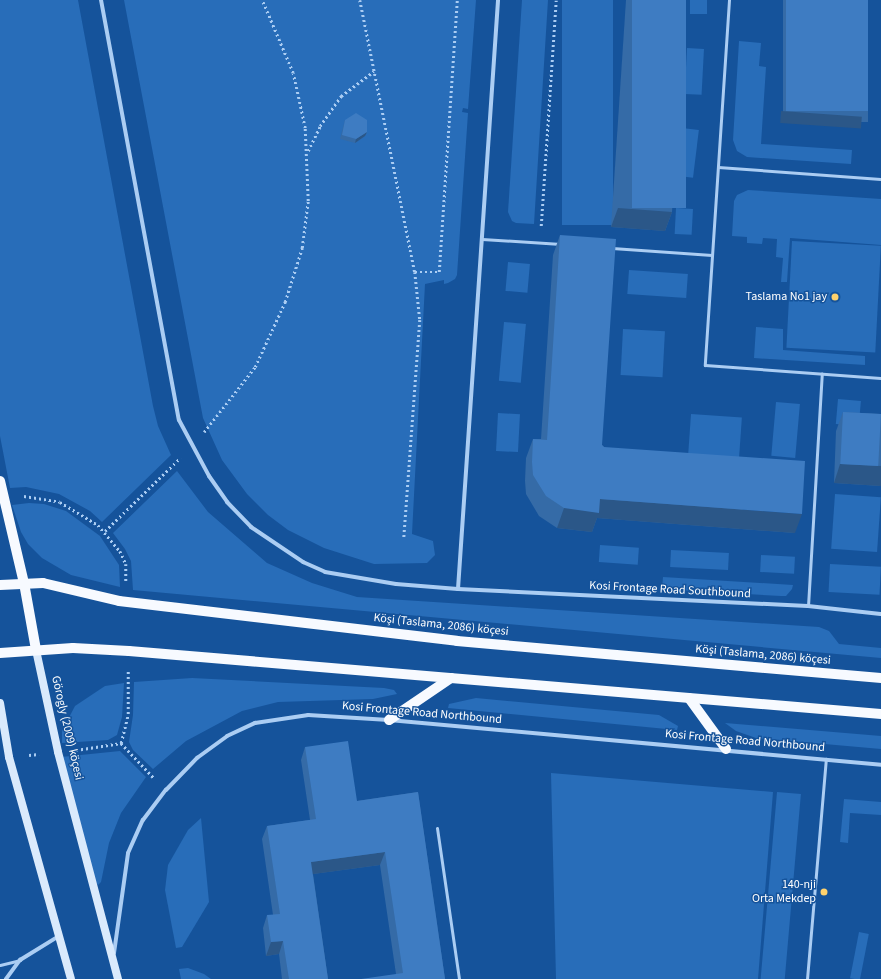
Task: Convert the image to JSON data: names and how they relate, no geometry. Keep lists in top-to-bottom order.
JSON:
{
  "streets": {
    "main road": ["Köşi (Taslama, 2086) köçesi", "Görogly (2009) köçesi"],
    "street": ["Kosi Frontage Road Southbound", "Kosi Frontage Road Northbound"]
  },
  "crossings": [
    ["Köşi (Taslama, 2086) köçesi", "Görogly (2009) köçesi"],
    ["Kosi Frontage Road Northbound", "Görogly (2009) köçesi"]
  ],
  "places": ["Taslama No1 jay", "140-nji Orta Mekdep"]
}
